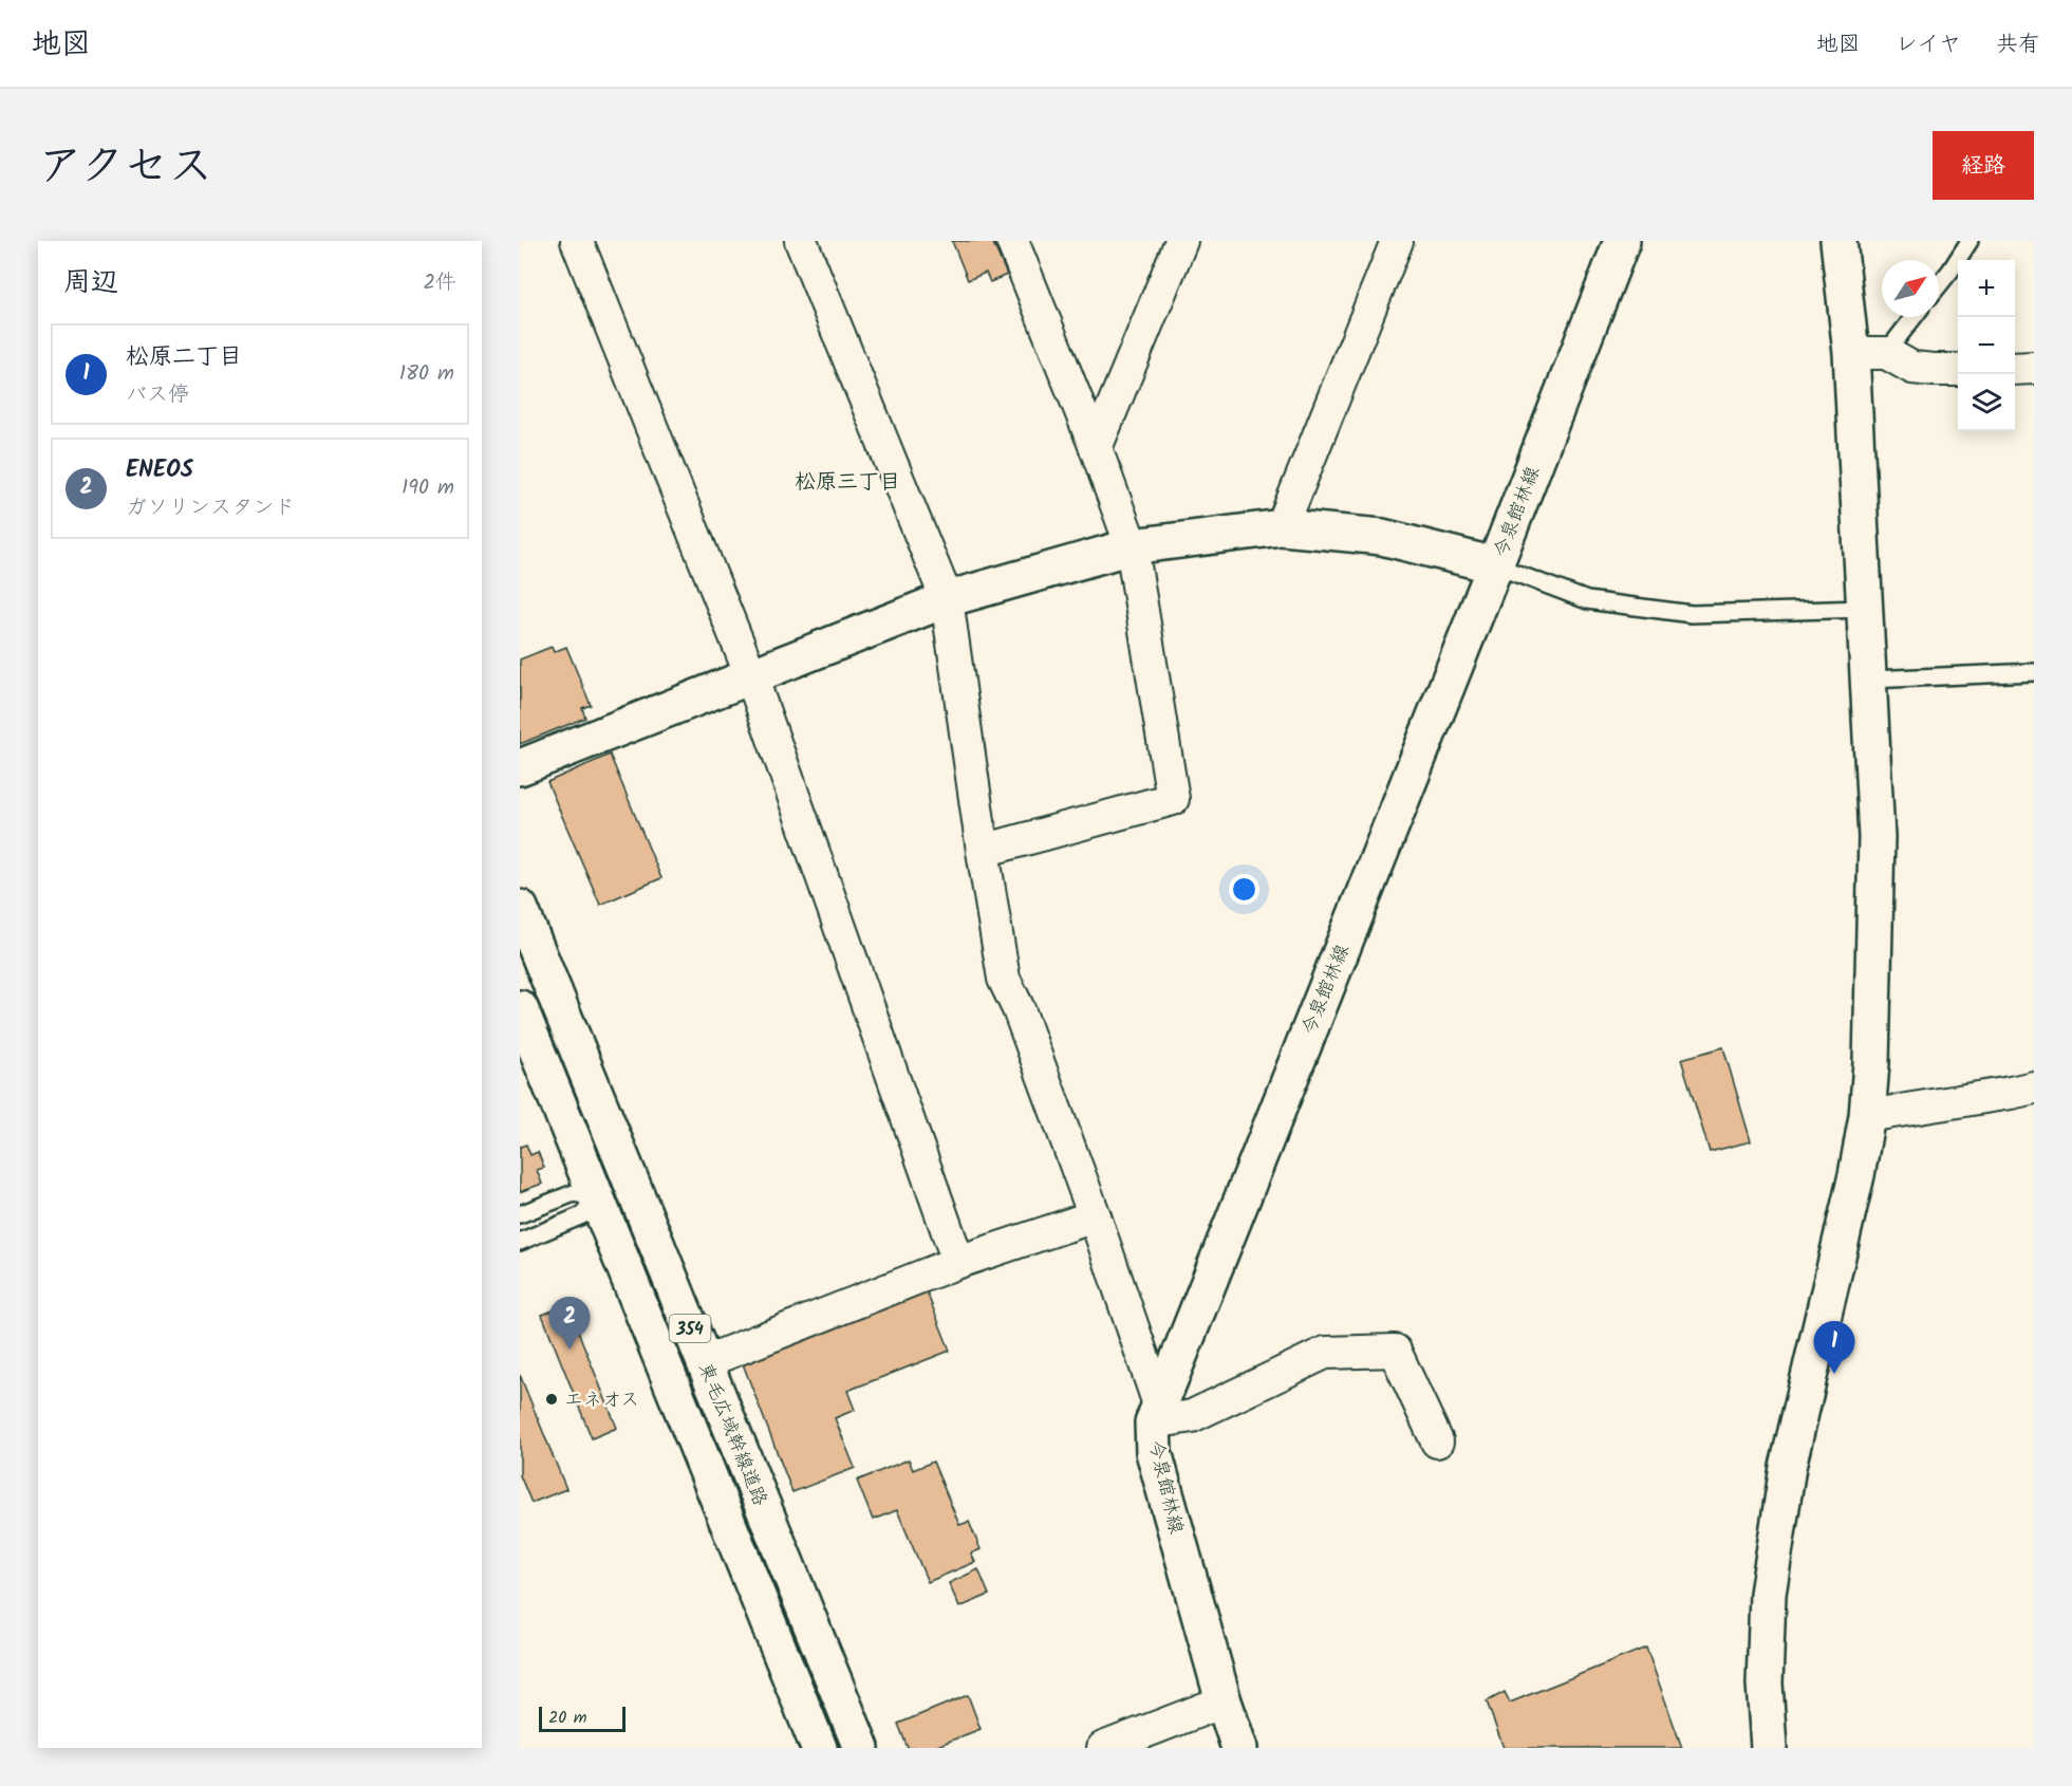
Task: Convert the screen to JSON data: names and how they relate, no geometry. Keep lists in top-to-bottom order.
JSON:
{
  "streets": {
    "main road": ["今泉館林線", "354", "東毛広域幹線道路"]
  },
  "districts": ["松原三丁目"],
  "places": ["エネオス"],
  "scale_bar": "20 m",
  "north": "top right",
  "page": {
    "header": "地図",
    "nav": ["地図", "レイヤ", "共有"],
    "title": "アクセス",
    "buttons": "経路",
    "heading": ["周辺", "2件"],
    "map_buttons": ["+", "−"],
    "list": [
      {
        "mark": "1",
        "name": "松原二丁目",
        "note": "バス停",
        "value": "180 m"
      },
      {
        "mark": "2",
        "name": "ENEOS",
        "note": "ガソリンスタンド",
        "value": "190 m"
      }
    ],
    "pins": ["2", "1"],
    "scale": "20 m"
  }
}
